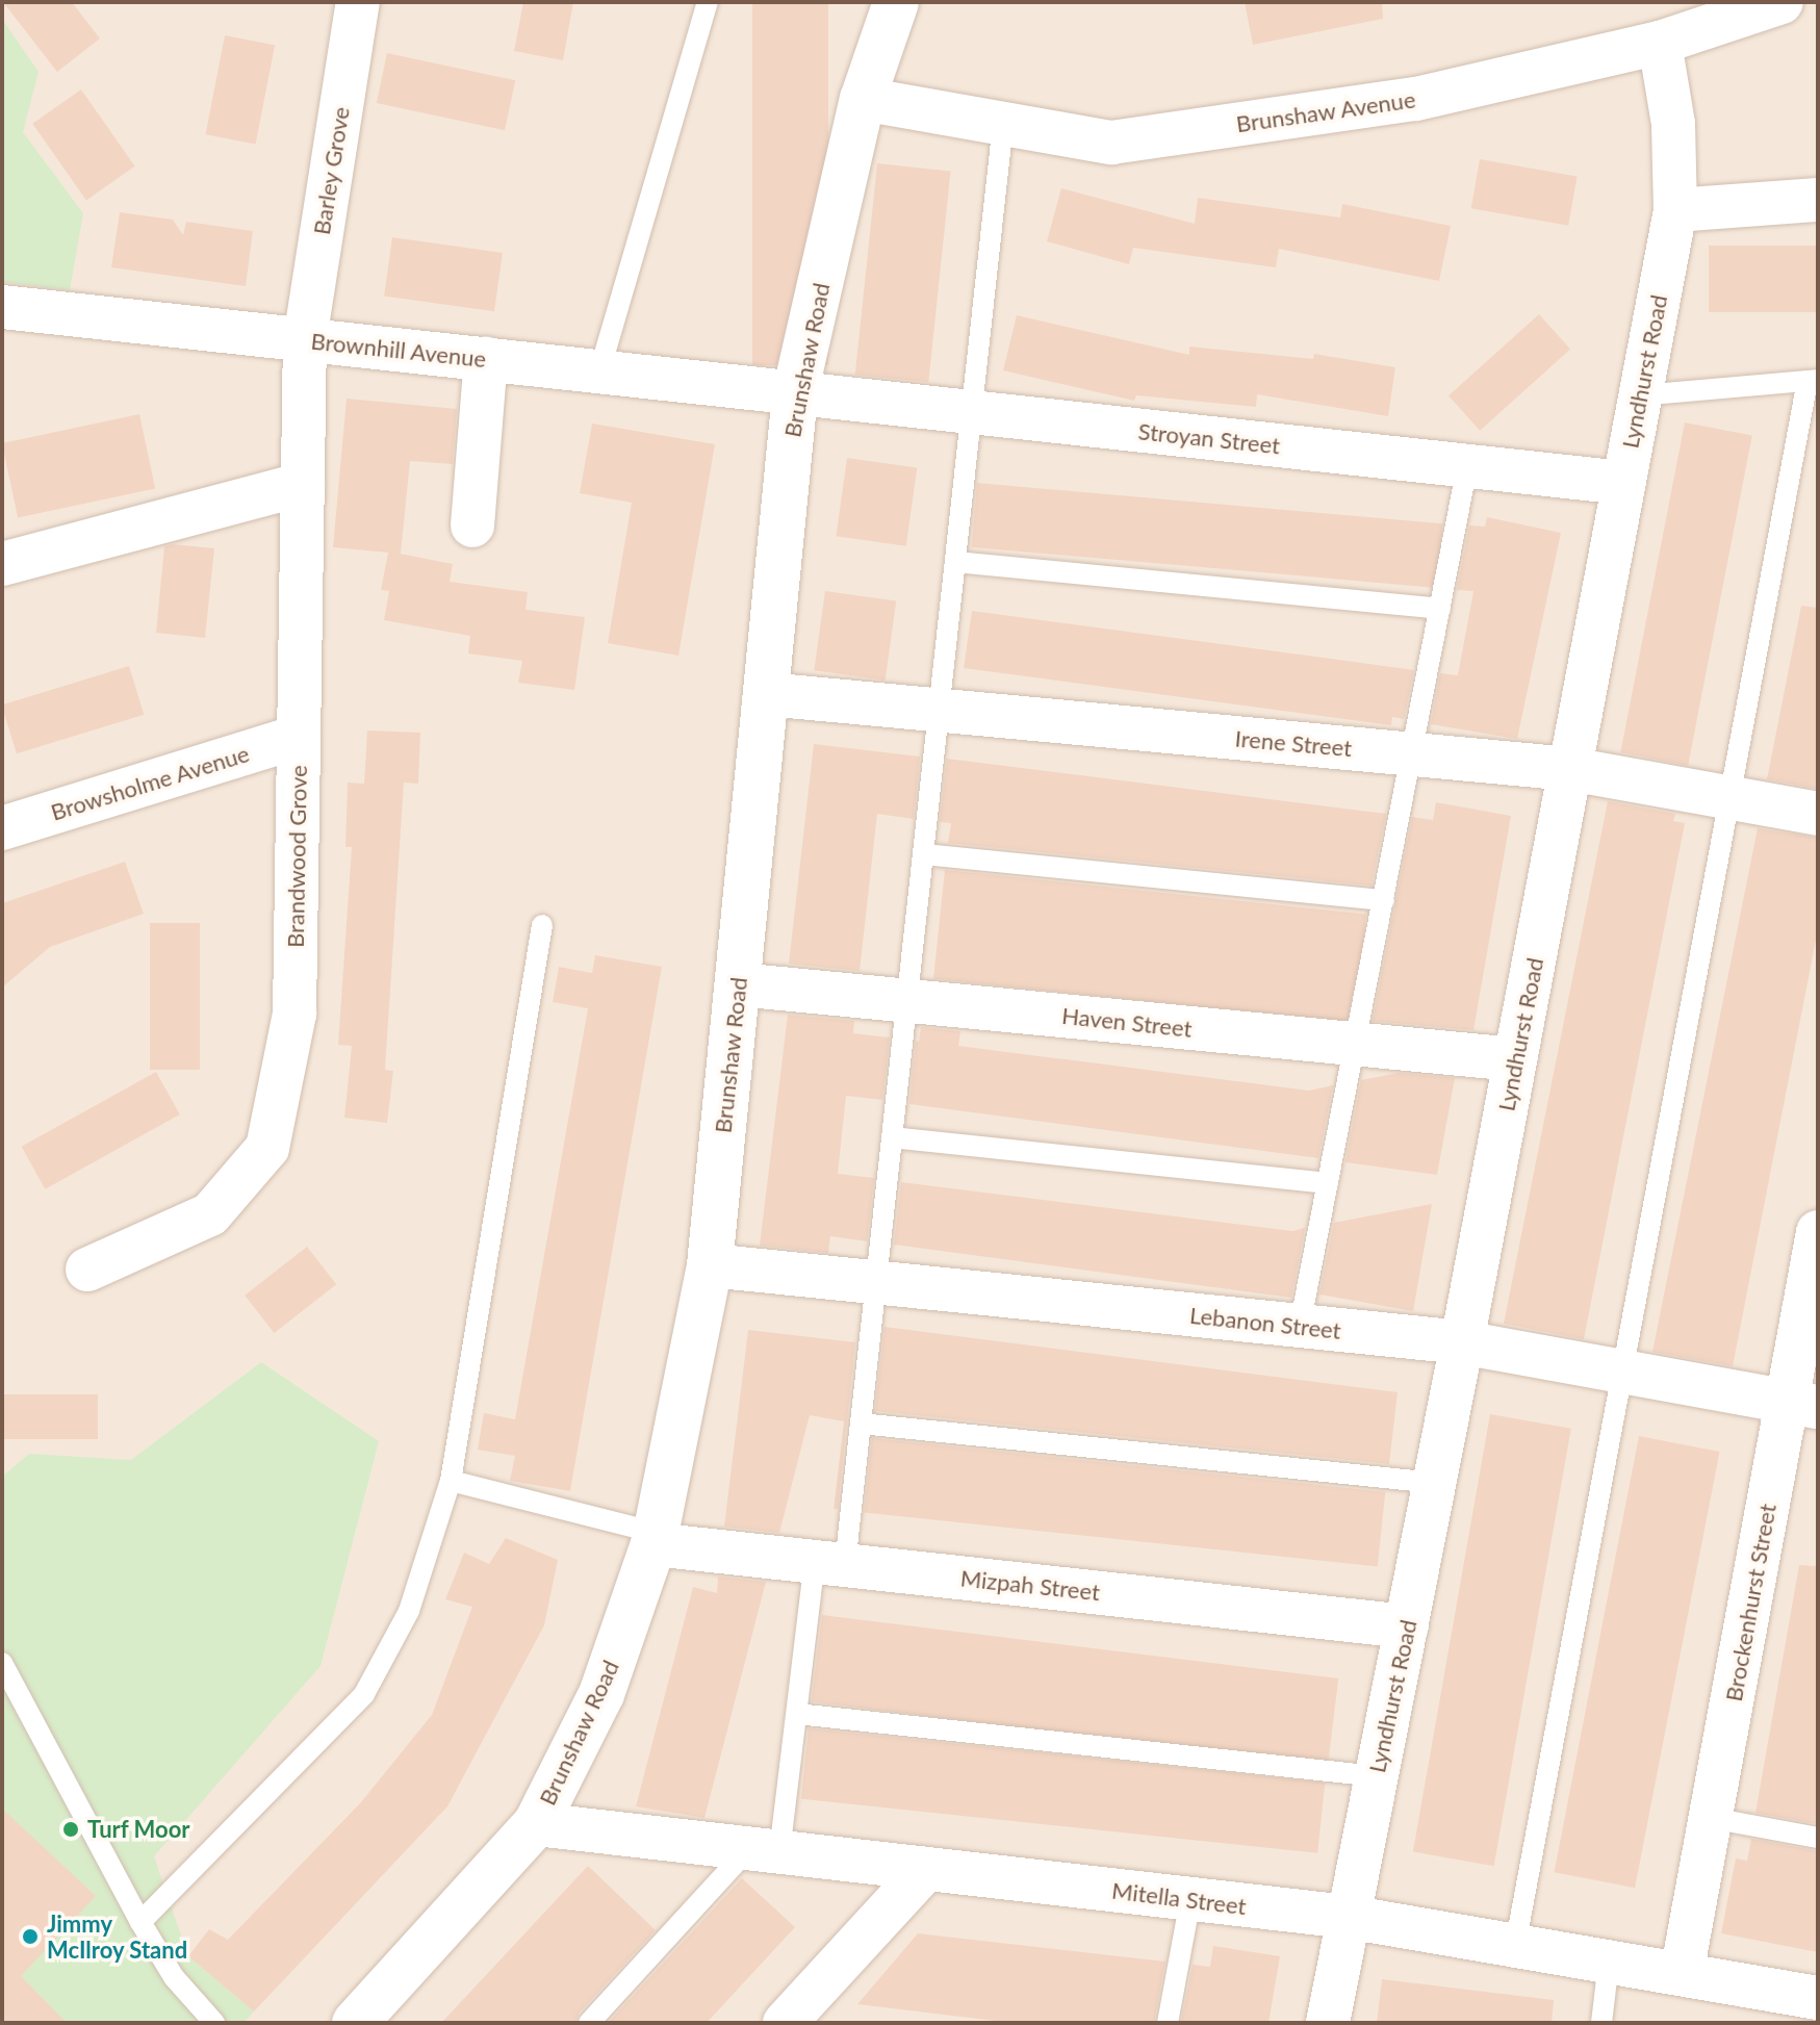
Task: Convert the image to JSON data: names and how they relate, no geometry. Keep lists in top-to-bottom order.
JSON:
{
  "streets": {
    "street": [
      "Brunshaw Avenue",
      "Barley Grove",
      "Brownhill Avenue",
      "Brunshaw Road",
      "Lyndhurst Road",
      "Stroyan Street",
      "Irene Street",
      "Browsholme Avenue",
      "Brandwood Grove",
      "Haven Street",
      "Lebanon Street",
      "Mizpah Street",
      "Brockenhurst Street",
      "Mitella Street"
    ]
  },
  "crossings": [
    ["Brunshaw Avenue", "Brunshaw Road"],
    ["Brunshaw Avenue", "Lyndhurst Road"],
    ["Barley Grove", "Brownhill Avenue"],
    ["Barley Grove", "Brandwood Grove"],
    ["Brownhill Avenue", "Brunshaw Road"],
    ["Brownhill Avenue", "Stroyan Street"],
    ["Brownhill Avenue", "Brandwood Grove"],
    ["Brunshaw Road", "Stroyan Street"],
    ["Brunshaw Road", "Irene Street"],
    ["Brunshaw Road", "Haven Street"],
    ["Brunshaw Road", "Lebanon Street"],
    ["Brunshaw Road", "Mizpah Street"],
    ["Brunshaw Road", "Mitella Street"],
    ["Lyndhurst Road", "Stroyan Street"],
    ["Lyndhurst Road", "Irene Street"],
    ["Lyndhurst Road", "Haven Street"],
    ["Lyndhurst Road", "Lebanon Street"],
    ["Lyndhurst Road", "Mizpah Street"],
    ["Lyndhurst Road", "Mitella Street"],
    ["Browsholme Avenue", "Brandwood Grove"],
    ["Lebanon Street", "Brockenhurst Street"],
    ["Brockenhurst Street", "Mitella Street"]
  ],
  "places": ["Turf Moor", "Jimmy McIlroy Stand"]
}
